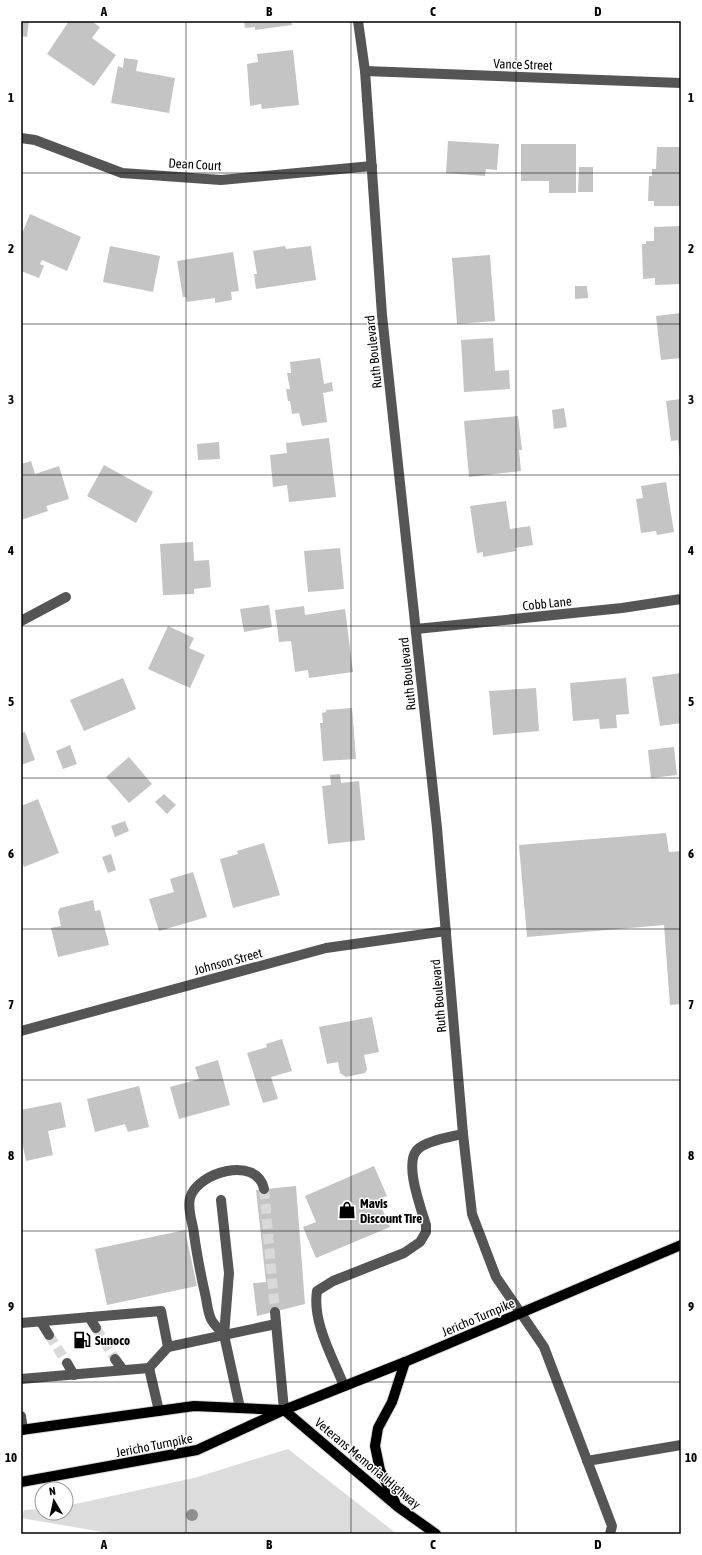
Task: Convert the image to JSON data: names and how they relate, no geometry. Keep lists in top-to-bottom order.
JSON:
{
  "streets": {
    "main road": ["Jericho Turnpike", "Veterans Memorial Highway"],
    "street": [
      "Vance Street",
      "Dean Court",
      "Ruth Boulevard",
      "Cobb Lane",
      "Johnson Street"
    ]
  },
  "crossings": [
    ["Vance Street", "Ruth Boulevard"],
    ["Dean Court", "Ruth Boulevard"],
    ["Ruth Boulevard", "Cobb Lane"],
    ["Ruth Boulevard", "Johnson Street"],
    ["Ruth Boulevard", "Jericho Turnpike"],
    ["Jericho Turnpike", "Veterans Memorial Highway"]
  ],
  "places": {
    "shop": ["Mavis Discount Tire"],
    "fuel station": ["Sunoco"]
  },
  "north": "top",
  "grid": {
    "columns": [
      "A",
      "B",
      "C",
      "D"
    ],
    "rows": [
      "1",
      "2",
      "3",
      "4",
      "5",
      "6",
      "7",
      "8",
      "9",
      "10"
    ]
  }
}
